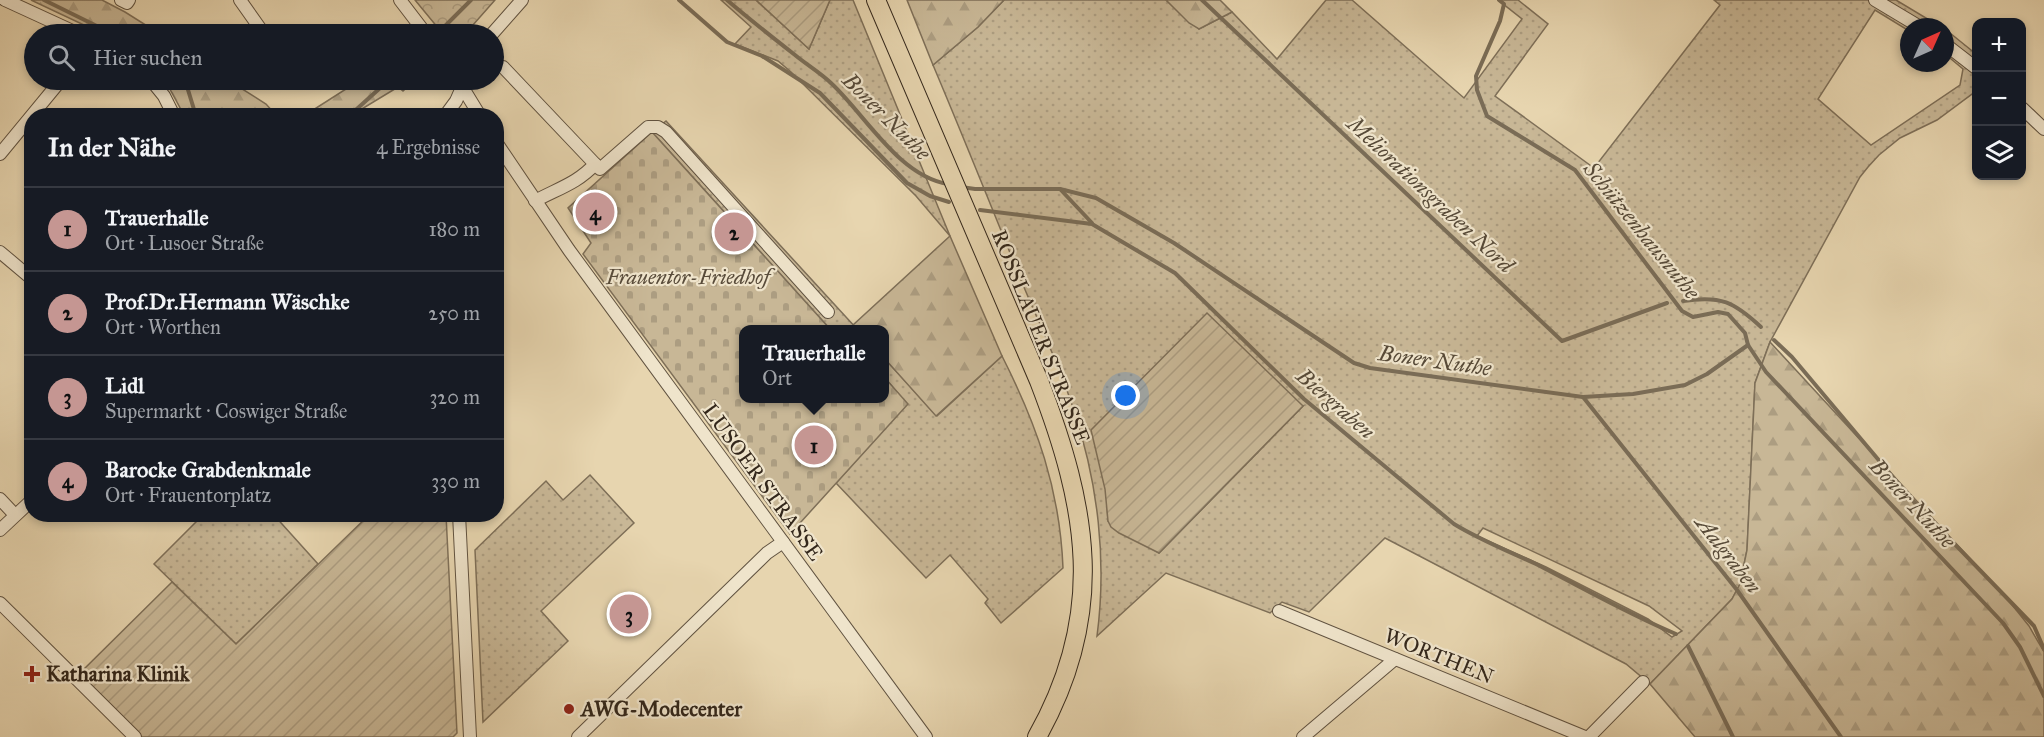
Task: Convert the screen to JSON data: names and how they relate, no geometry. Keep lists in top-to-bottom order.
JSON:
{
  "streets": {
    "main road": ["ROSSLAUER STRASSE"],
    "street": ["LUSOER STRASSE", "WORTHEN"]
  },
  "water": [
    "Boner Nuthe",
    "Meliorationsgraben Nord",
    "Schützenhausnuthe",
    "Biergraben",
    "Aalgraben"
  ],
  "parks": ["Frauentor-Friedhof"],
  "places": {
    "health": ["Katharina Klinik"],
    "other": ["AWG-Modecenter"]
  },
  "north": "top right",
  "page": {
    "map_buttons": ["+", "−"],
    "search": "Hier suchen",
    "heading": ["In der Nähe", "4 Ergebnisse"],
    "list": [
      {
        "mark": "1",
        "name": "Trauerhalle",
        "note": "Ort · Lusoer Straße",
        "value": "180 m"
      },
      {
        "mark": "2",
        "name": "Prof.Dr.Hermann Wäschke",
        "note": "Ort · Worthen",
        "value": "250 m"
      },
      {
        "mark": "3",
        "name": "Lidl",
        "note": "Supermarkt · Coswiger Straße",
        "value": "320 m"
      },
      {
        "mark": "4",
        "name": "Barocke Grabdenkmale",
        "note": "Ort · Frauentorplatz",
        "value": "330 m"
      }
    ],
    "pins": [
      "4",
      "2",
      "1",
      "3"
    ],
    "popup": ["Trauerhalle", "Ort"]
  }
}
